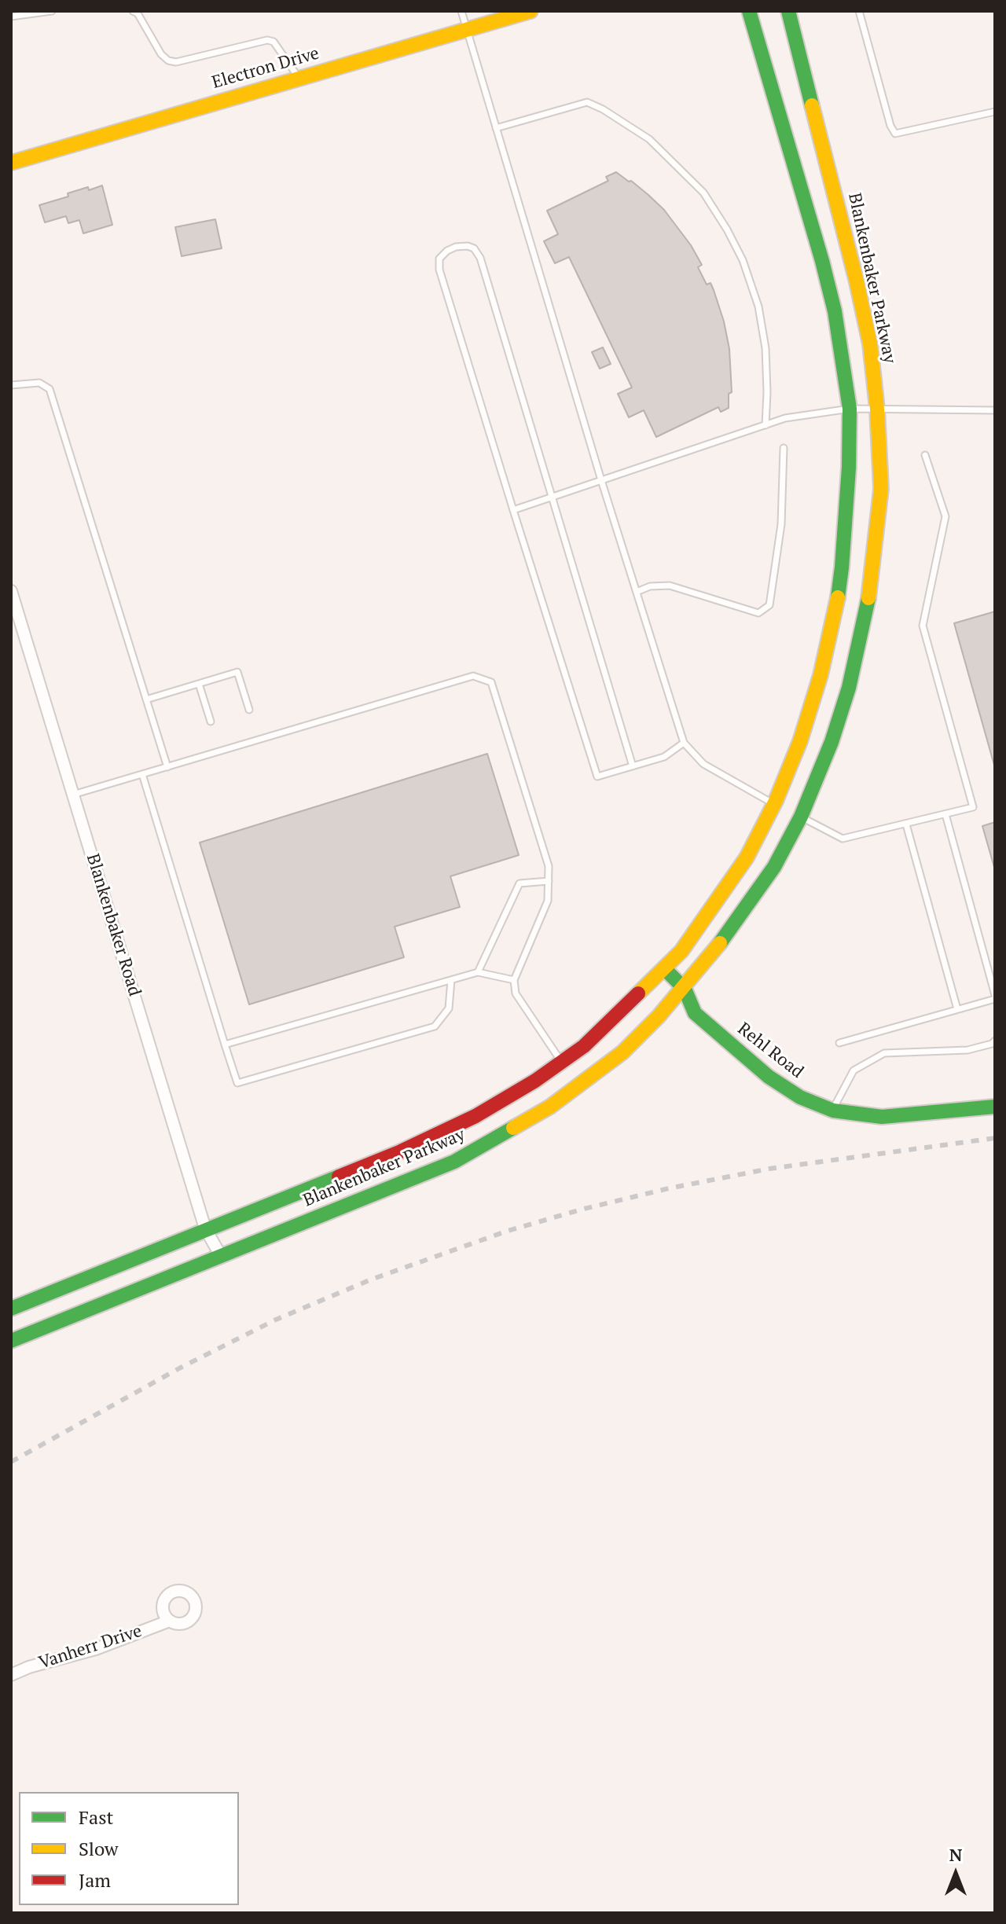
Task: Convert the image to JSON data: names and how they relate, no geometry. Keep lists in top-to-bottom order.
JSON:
{
  "streets": {
    "main road": ["Electron Drive", "Blankenbaker Parkway", "Rehl Road"],
    "street": ["Blankenbaker Road", "Vanherr Drive"]
  },
  "crossings": [
    ["Blankenbaker Parkway", "Blankenbaker Road"],
    ["Blankenbaker Parkway", "Rehl Road"]
  ],
  "legend": ["Fast", "Slow", "Jam"],
  "north": "top"
}
